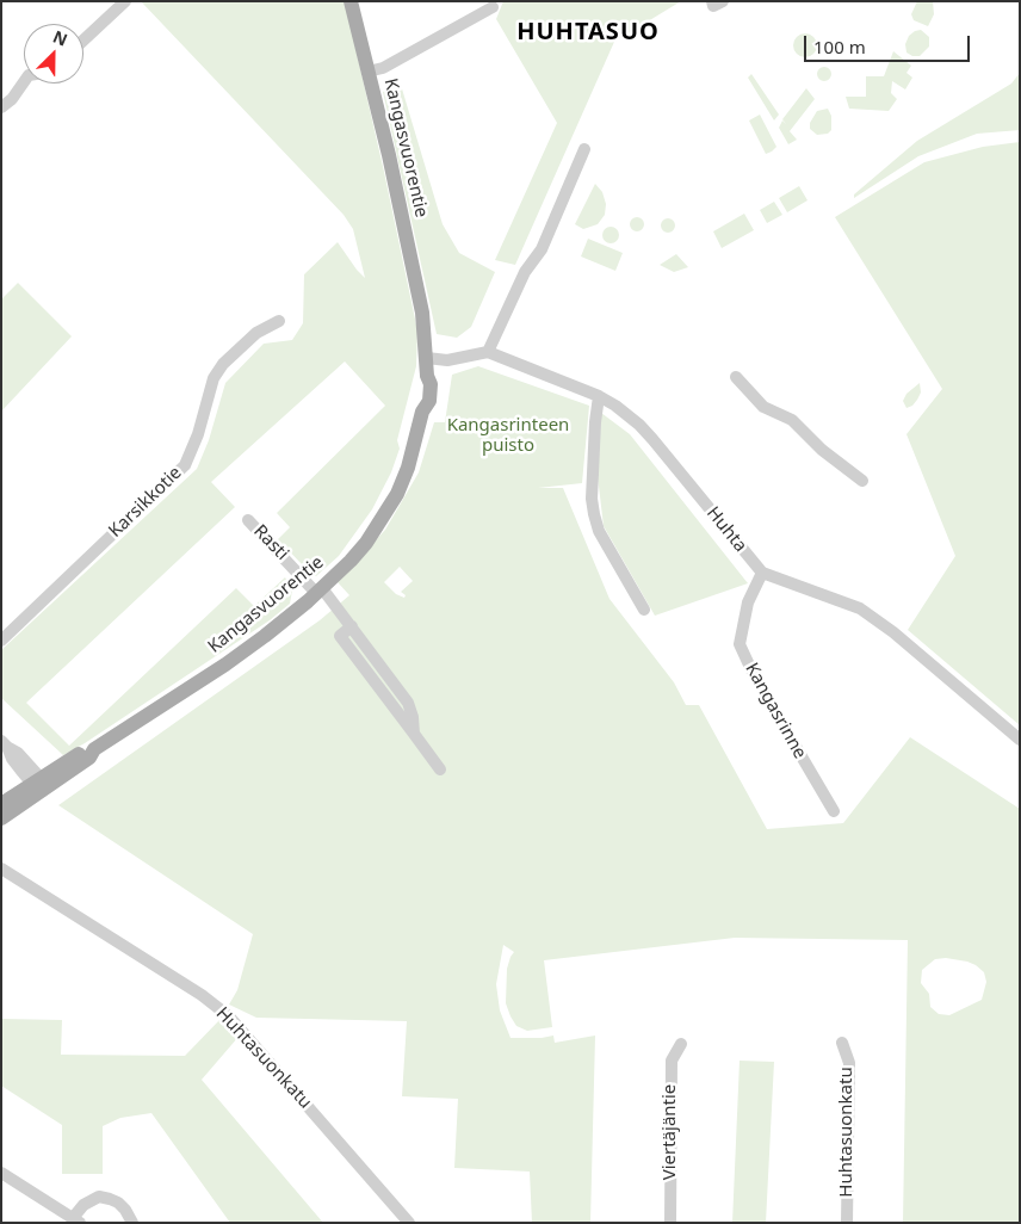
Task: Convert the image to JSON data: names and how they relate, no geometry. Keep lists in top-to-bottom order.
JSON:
{
  "streets": {
    "main road": ["Kangasvuorentie"],
    "street": [
      "Karsikkotie",
      "Huhta",
      "Rasti",
      "Kangasrinne",
      "Huhtasuonkatu",
      "Viertäjäntie"
    ]
  },
  "crossings": [
    ["Kangasvuorentie", "Rasti"],
    ["Huhta", "Kangasrinne"]
  ],
  "districts": ["HUHTASUO"],
  "parks": ["Kangasrinteen puisto"],
  "scale_bar": "100 m",
  "north": "top right"
}
